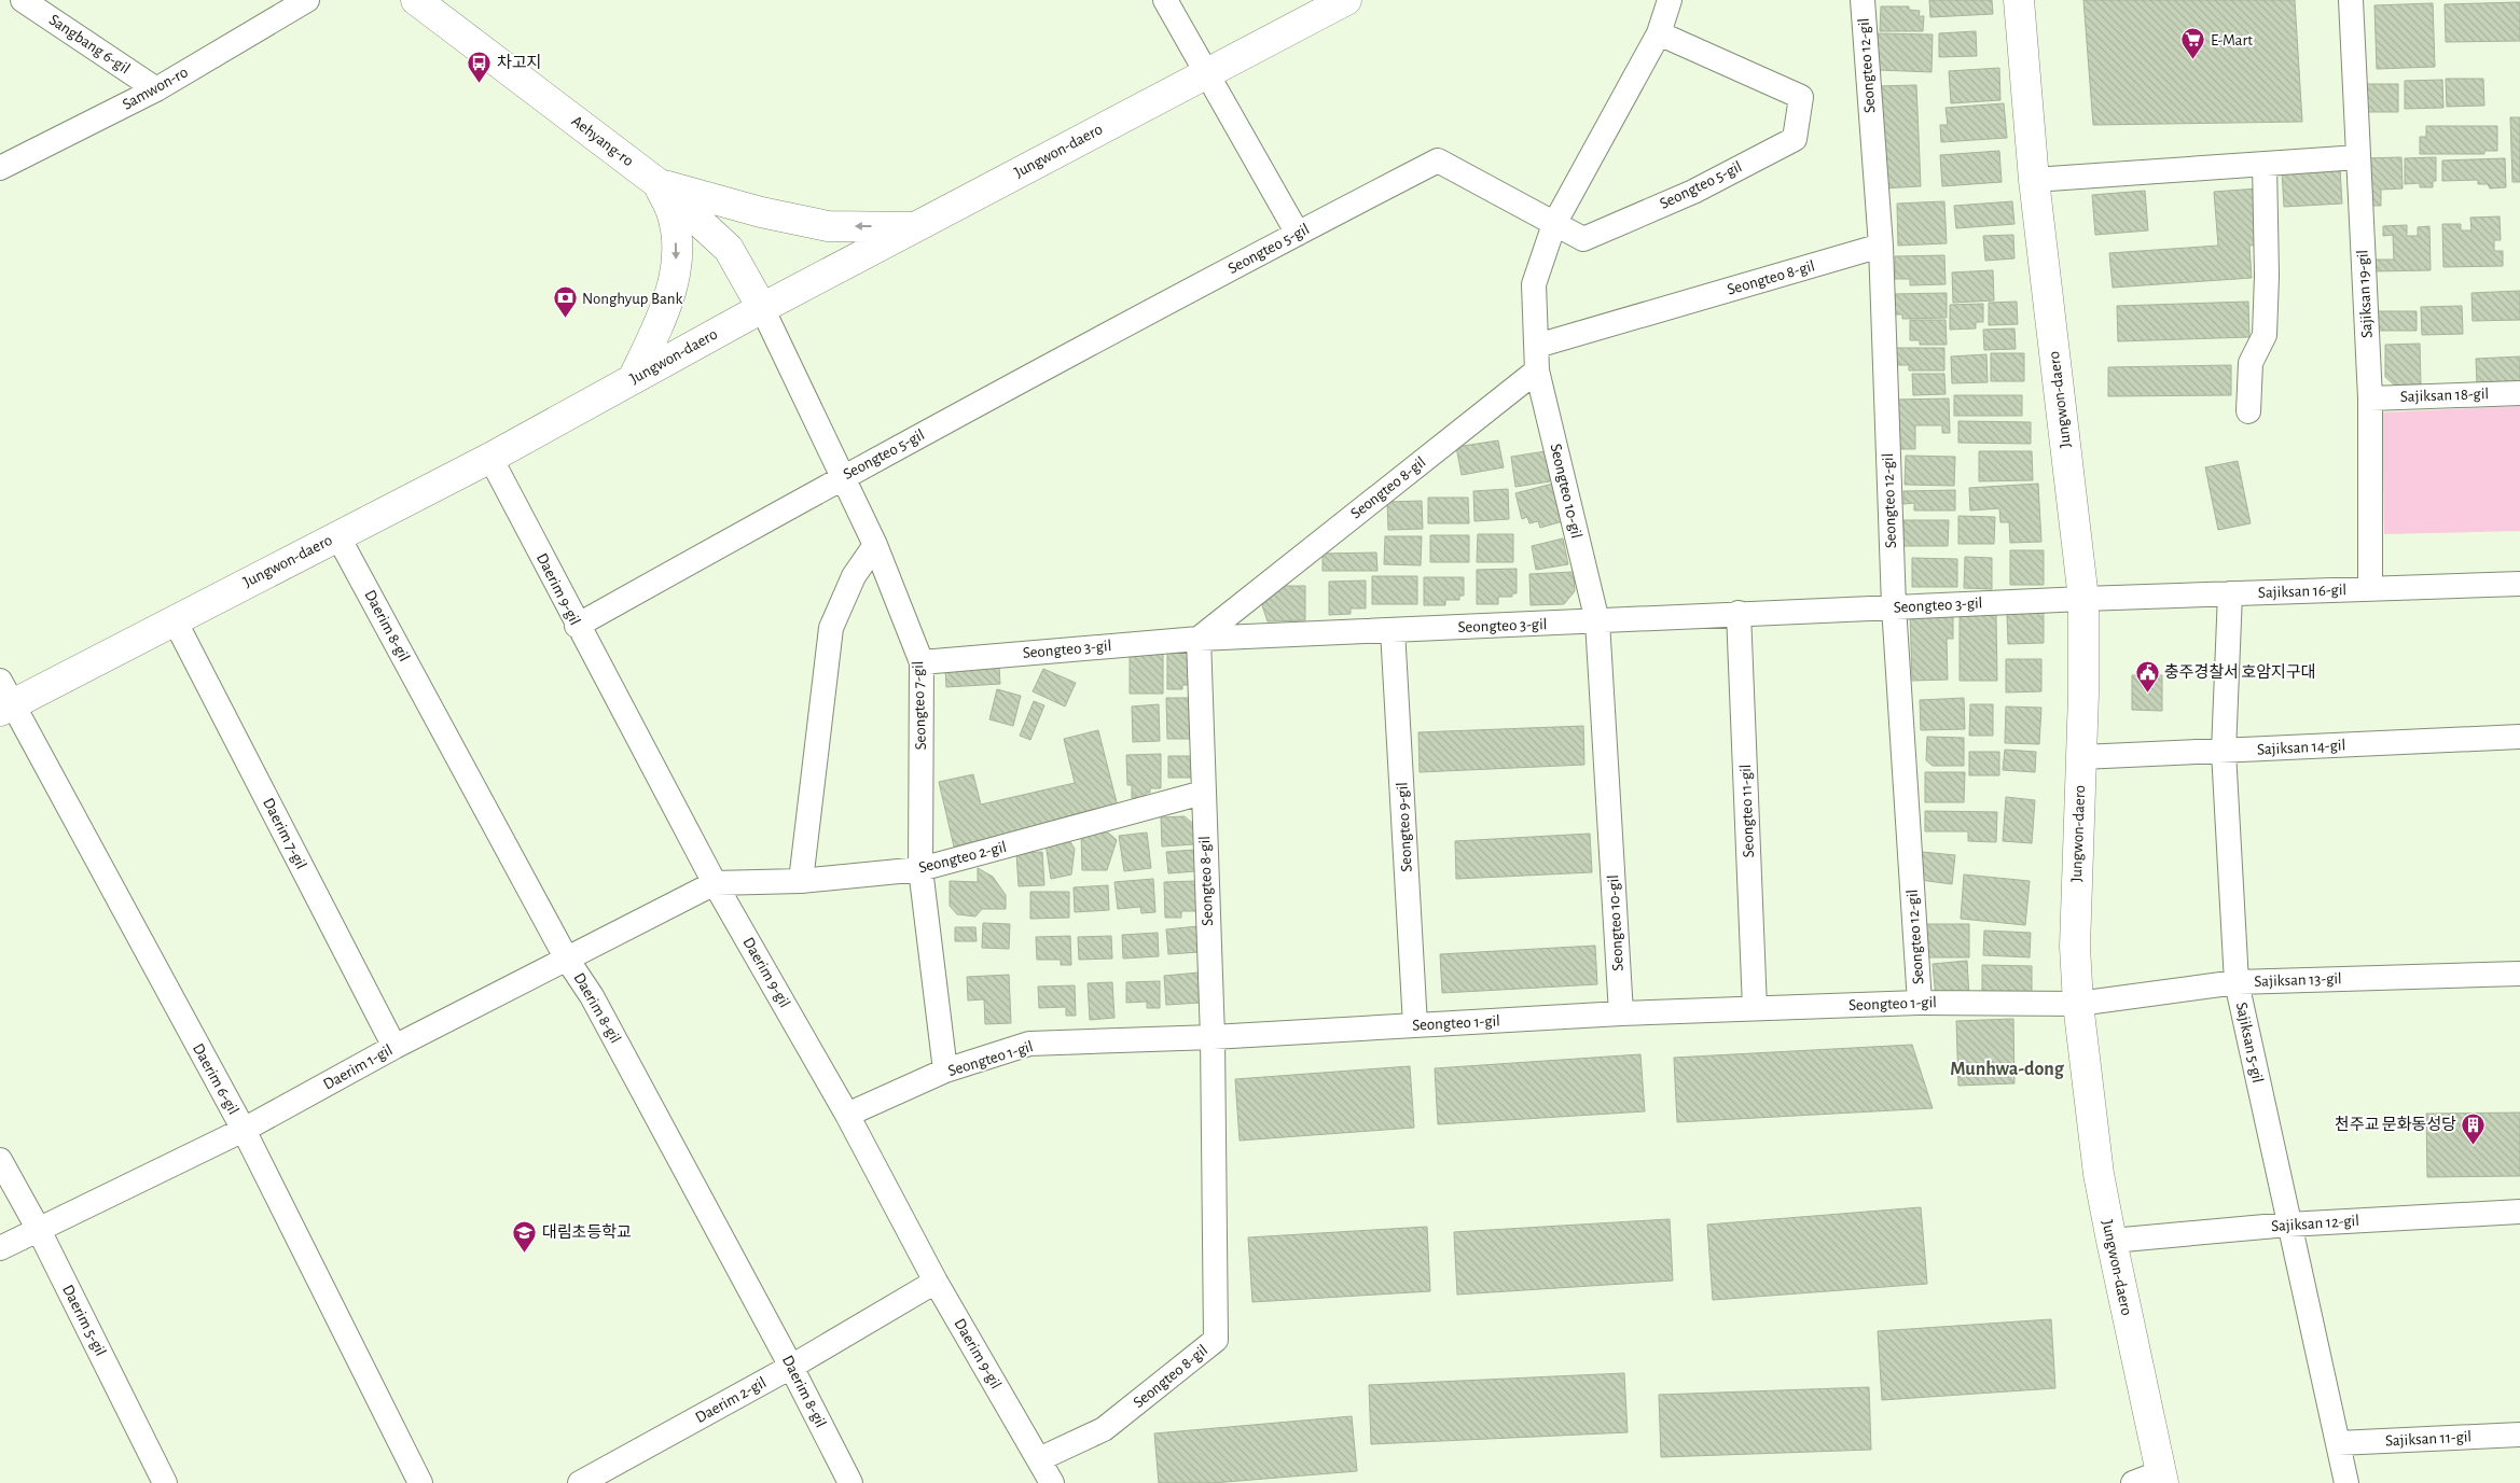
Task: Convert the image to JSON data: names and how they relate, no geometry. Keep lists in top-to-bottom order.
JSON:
{
  "streets": {
    "street": [
      "Sangbang 6-gil",
      "Seongteo 12-gil",
      "Samwon-ro",
      "Aehyang-ro",
      "Jungwon-daero",
      "Seongteo 5-gil",
      "Seongteo 8-gil",
      "Sajiksan 19-gil",
      "Sajiksan 18-gil",
      "Seongteo 10-gil",
      "Daerim 9-gil",
      "Sajiksan 16-gil",
      "Seongteo 3-gil",
      "Daerim 8-gil",
      "Seongteo 7-gil",
      "Sajiksan 14-gil",
      "Seongteo 11-gil",
      "Seongteo 9-gil",
      "Daerim 7-gil",
      "Seongteo 2-gil",
      "Sajiksan 13-gil",
      "Seongteo 1-gil",
      "Sajiksan 5-gil",
      "Daerim 1-gil",
      "Daerim 6-gil",
      "Sajiksan 12-gil",
      "Daerim 5-gil",
      "Daerim 2-gil",
      "Sajiksan 11-gil"
    ]
  },
  "crossings": [
    ["Sangbang 6-gil", "Samwon-ro"],
    ["Seongteo 12-gil", "Seongteo 8-gil"],
    ["Seongteo 12-gil", "Seongteo 3-gil"],
    ["Seongteo 12-gil", "Seongteo 1-gil"],
    ["Aehyang-ro", "Jungwon-daero"],
    ["Aehyang-ro", "Seongteo 7-gil"],
    ["Jungwon-daero", "Daerim 9-gil"],
    ["Jungwon-daero", "Sajiksan 16-gil"],
    ["Jungwon-daero", "Seongteo 3-gil"],
    ["Jungwon-daero", "Daerim 8-gil"],
    ["Jungwon-daero", "Seongteo 7-gil"],
    ["Jungwon-daero", "Sajiksan 14-gil"],
    ["Jungwon-daero", "Daerim 7-gil"],
    ["Jungwon-daero", "Sajiksan 13-gil"],
    ["Jungwon-daero", "Seongteo 1-gil"],
    ["Jungwon-daero", "Daerim 6-gil"],
    ["Jungwon-daero", "Sajiksan 12-gil"],
    ["Seongteo 5-gil", "Seongteo 10-gil"],
    ["Seongteo 5-gil", "Daerim 9-gil"],
    ["Seongteo 5-gil", "Seongteo 7-gil"],
    ["Seongteo 8-gil", "Seongteo 10-gil"],
    ["Seongteo 8-gil", "Daerim 9-gil"],
    ["Seongteo 8-gil", "Seongteo 3-gil"],
    ["Seongteo 8-gil", "Seongteo 2-gil"],
    ["Seongteo 8-gil", "Seongteo 1-gil"],
    ["Sajiksan 19-gil", "Sajiksan 18-gil"],
    ["Sajiksan 19-gil", "Sajiksan 16-gil"],
    ["Seongteo 10-gil", "Seongteo 3-gil"],
    ["Seongteo 10-gil", "Seongteo 1-gil"],
    ["Daerim 9-gil", "Seongteo 2-gil"],
    ["Daerim 9-gil", "Seongteo 1-gil"],
    ["Daerim 9-gil", "Daerim 1-gil"],
    ["Daerim 9-gil", "Daerim 2-gil"],
    ["Sajiksan 16-gil", "Seongteo 3-gil"],
    ["Sajiksan 16-gil", "Sajiksan 5-gil"],
    ["Seongteo 3-gil", "Seongteo 7-gil"],
    ["Seongteo 3-gil", "Seongteo 11-gil"],
    ["Seongteo 3-gil", "Seongteo 9-gil"],
    ["Daerim 8-gil", "Daerim 1-gil"],
    ["Daerim 8-gil", "Daerim 2-gil"],
    ["Seongteo 7-gil", "Seongteo 2-gil"],
    ["Seongteo 7-gil", "Seongteo 1-gil"],
    ["Sajiksan 14-gil", "Sajiksan 5-gil"],
    ["Seongteo 11-gil", "Seongteo 1-gil"],
    ["Seongteo 9-gil", "Seongteo 1-gil"],
    ["Daerim 7-gil", "Daerim 1-gil"],
    ["Seongteo 2-gil", "Daerim 1-gil"],
    ["Sajiksan 13-gil", "Seongteo 1-gil"],
    ["Sajiksan 13-gil", "Sajiksan 5-gil"],
    ["Sajiksan 5-gil", "Sajiksan 12-gil"],
    ["Sajiksan 5-gil", "Sajiksan 11-gil"],
    ["Daerim 1-gil", "Daerim 6-gil"],
    ["Daerim 1-gil", "Daerim 5-gil"]
  ],
  "districts": ["Munhwa-dong"],
  "places": {
    "supermarket": ["E-Mart"],
    "bus stop": ["차고지"],
    "bank": ["Nonghyup Bank"],
    "public building": ["충주경찰서 호암지구대"],
    "building": ["천주교 문화동성당"],
    "school or university": ["대림초등학교"]
  }
}
